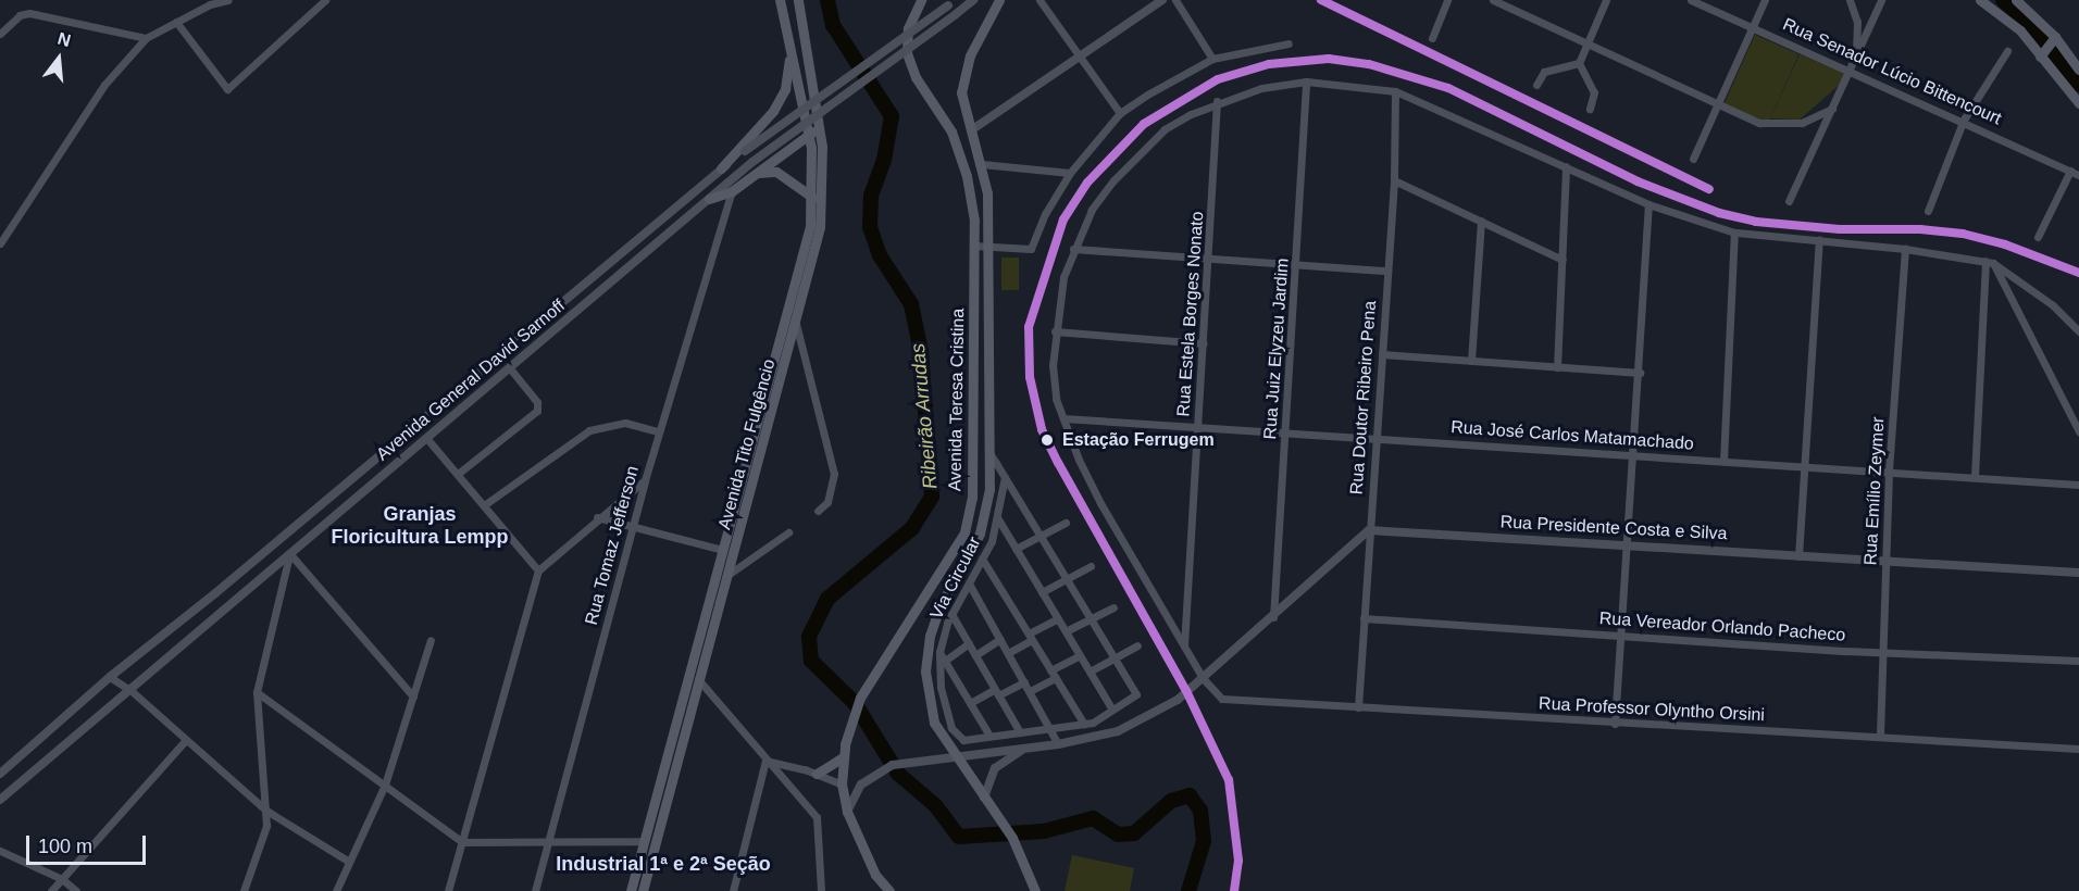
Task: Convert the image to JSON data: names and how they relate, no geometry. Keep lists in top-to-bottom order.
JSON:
{
  "streets": {
    "main road": ["Avenida Teresa Cristina", "Avenida Tito Fulgêncio"],
    "street": [
      "Rua Senador Lúcio Bittencourt",
      "Rua Estela Borges Nonato",
      "Rua Juiz Elyzeu Jardim",
      "Avenida General David Sarnoff",
      "Rua Doutor Ribeiro Pena",
      "Rua José Carlos Matamachado",
      "Rua Emílio Zeymer",
      "Rua Presidente Costa e Silva",
      "Rua Tomaz Jefferson",
      "Via Circular",
      "Rua Vereador Orlando Pacheco",
      "Rua Professor Olyntho Orsini"
    ]
  },
  "crossings": [
    ["Rua Estela Borges Nonato", "Rua José Carlos Matamachado"],
    ["Rua Juiz Elyzeu Jardim", "Rua José Carlos Matamachado"],
    ["Rua Doutor Ribeiro Pena", "Rua José Carlos Matamachado"],
    ["Rua Doutor Ribeiro Pena", "Rua Presidente Costa e Silva"],
    ["Rua Doutor Ribeiro Pena", "Rua Vereador Orlando Pacheco"],
    ["Rua Doutor Ribeiro Pena", "Rua Professor Olyntho Orsini"],
    ["Rua José Carlos Matamachado", "Rua Emílio Zeymer"],
    ["Rua Emílio Zeymer", "Rua Presidente Costa e Silva"],
    ["Rua Emílio Zeymer", "Rua Vereador Orlando Pacheco"],
    ["Rua Emílio Zeymer", "Rua Professor Olyntho Orsini"]
  ],
  "districts": ["Granjas Floricultura Lempp", "Industrial 1ª e 2ª Seção"],
  "water": ["Ribeirão Arrudas"],
  "places": ["Estação Ferrugem"],
  "scale_bar": "100 m",
  "north": "top"
}
